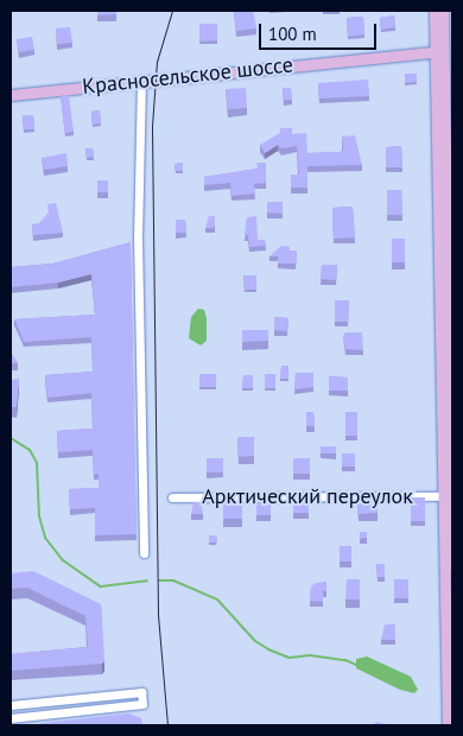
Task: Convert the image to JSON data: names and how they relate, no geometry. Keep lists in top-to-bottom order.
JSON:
{
  "streets": {
    "main road": ["Красносельское шоссе"],
    "street": ["Арктический переулок"]
  },
  "scale_bar": "100 m"
}
